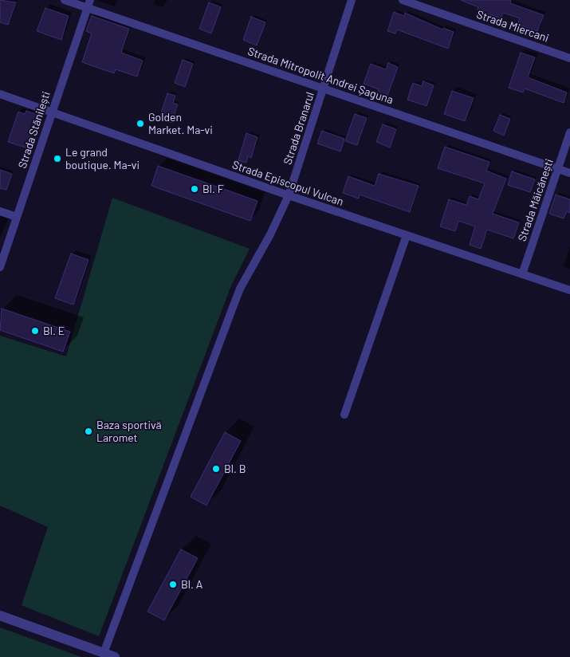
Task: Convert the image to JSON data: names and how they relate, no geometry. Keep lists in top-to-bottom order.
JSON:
{
  "streets": {
    "street": [
      "Strada Miercani",
      "Strada Mitropolit Andrei Șaguna",
      "Strada Branarul",
      "Strada Stănilești",
      "Strada Episcopul Vulcan",
      "Strada Măicănești"
    ]
  },
  "crossings": [
    ["Strada Mitropolit Andrei Șaguna", "Strada Branarul"],
    ["Strada Mitropolit Andrei Șaguna", "Strada Stănilești"],
    ["Strada Mitropolit Andrei Șaguna", "Strada Măicănești"],
    ["Strada Branarul", "Strada Episcopul Vulcan"],
    ["Strada Stănilești", "Strada Episcopul Vulcan"],
    ["Strada Episcopul Vulcan", "Strada Măicănești"]
  ],
  "places": [
    "Golden Market. Ma-vi",
    "Le grand boutique. Ma-vi",
    "Bl. F",
    "Bl. E",
    "Baza sportivă Laromet",
    "Bl. B",
    "Bl. A"
  ]
}
